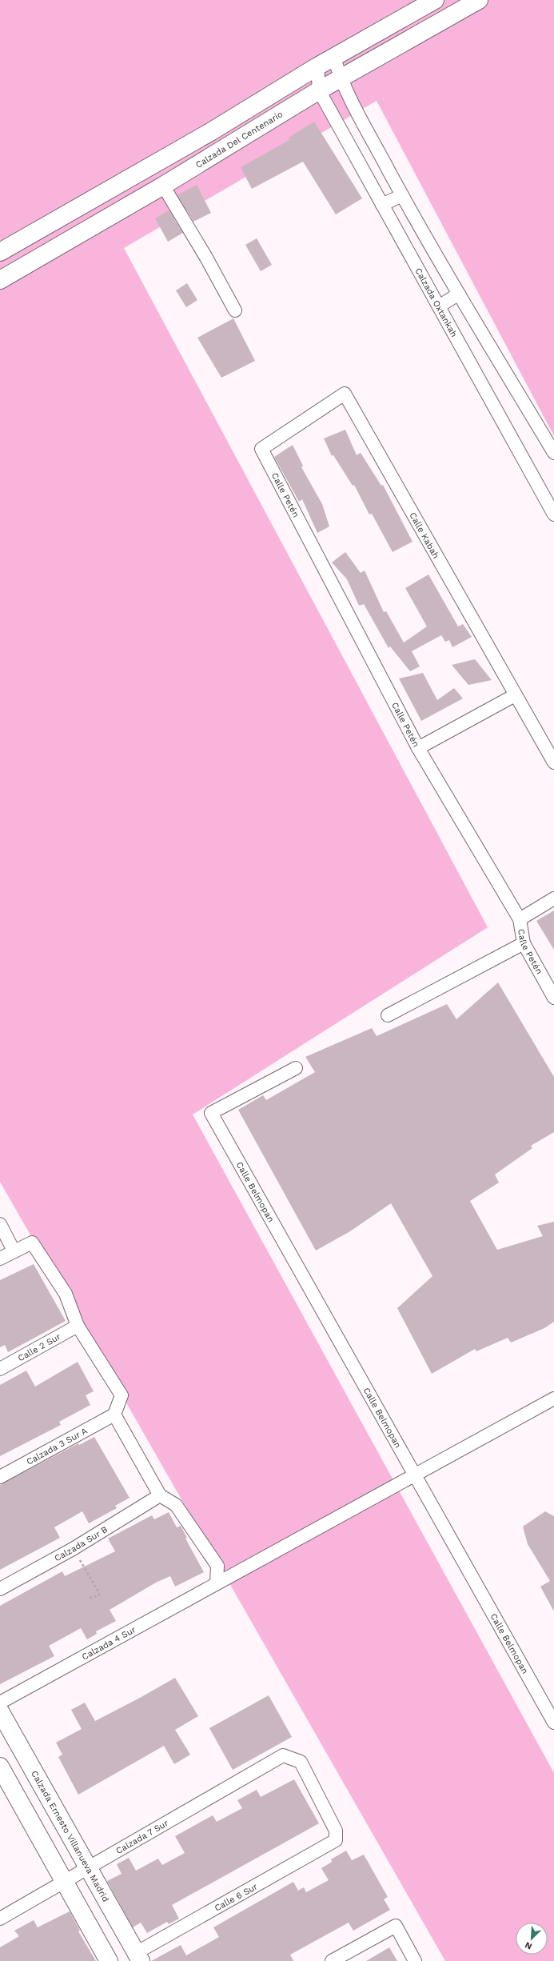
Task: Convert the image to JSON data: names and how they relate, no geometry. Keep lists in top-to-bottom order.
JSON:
{
  "streets": {
    "main road": ["Calzada Del Centenario", "Calzada Ernesto Villanueva Madrid"],
    "street": [
      "Calzada Oxtankah",
      "Calle Petén",
      "Calle Kabah",
      "Calle Belmopan",
      "Calle 2 Sur",
      "Calzada 3 Sur A",
      "Calzada Sur B",
      "Calzada 4 Sur",
      "Calzada 7 Sur",
      "Calle 6 Sur"
    ]
  },
  "crossings": [
    ["Calzada Del Centenario", "Calzada Oxtankah"],
    ["Calle Petén", "Calle Kabah"],
    ["Calle Belmopan", "Calzada 4 Sur"],
    ["Calzada Ernesto Villanueva Madrid", "Calzada 7 Sur"],
    ["Calzada Ernesto Villanueva Madrid", "Calle 6 Sur"],
    ["Calzada 7 Sur", "Calle 6 Sur"]
  ],
  "north": "bottom left"
}
